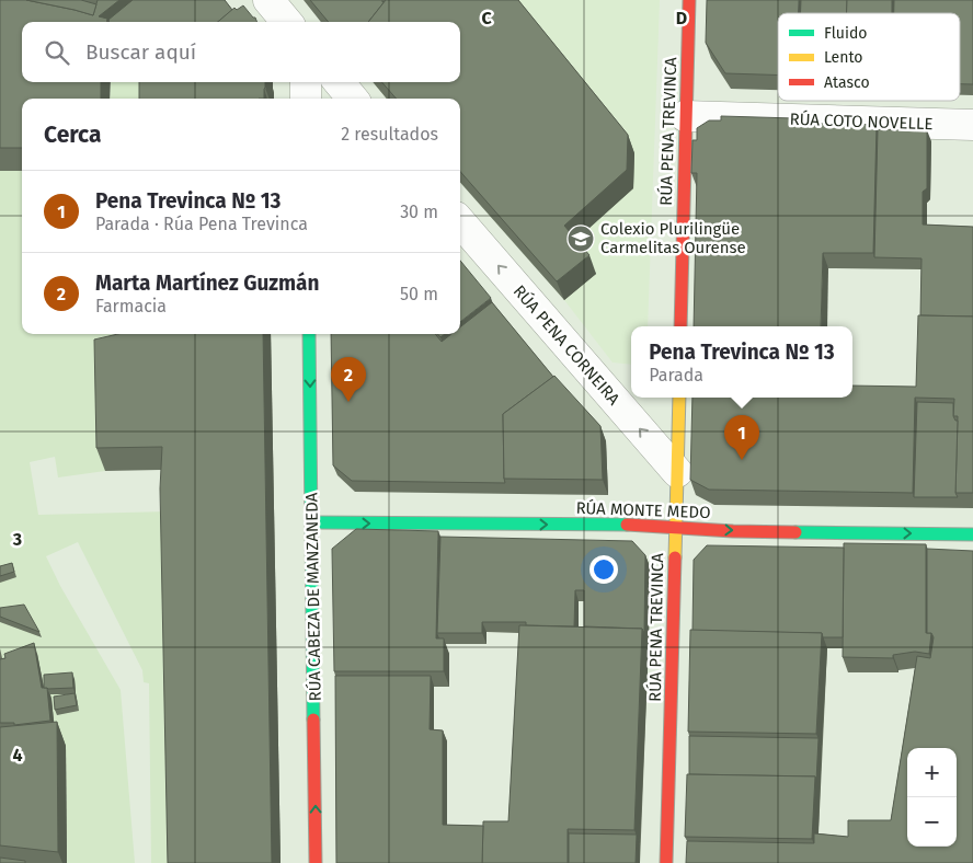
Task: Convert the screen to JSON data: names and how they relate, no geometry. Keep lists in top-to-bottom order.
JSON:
{
  "streets": {
    "street": [
      "RÚA COTO NOVELLE",
      "RÚA PENA TREVINCA",
      "RÚA PENA CORNEIRA",
      "RÚA MONTE MEDO",
      "RÚA CABEZA DE MANZANEDA"
    ]
  },
  "crossings": [
    ["RÚA COTO NOVELLE", "RÚA PENA TREVINCA"],
    ["RÚA PENA TREVINCA", "RÚA PENA CORNEIRA"],
    ["RÚA PENA TREVINCA", "RÚA MONTE MEDO"],
    ["RÚA MONTE MEDO", "RÚA CABEZA DE MANZANEDA"]
  ],
  "one_way": ["RÚA PENA CORNEIRA", "RÚA MONTE MEDO"],
  "places": {
    "school or university": ["Colexio Plurilingüe Carmelitas Ourense"]
  },
  "legend": ["Fluido", "Lento", "Atasco"],
  "page": {
    "search": "Buscar aquí",
    "heading": ["Cerca", "2 resultados"],
    "list": [
      {
        "mark": "1",
        "name": "Pena Trevinca Nº 13",
        "note": "Parada · Rúa Pena Trevinca",
        "value": "30 m"
      },
      {
        "mark": "2",
        "name": "Marta Martínez Guzmán",
        "note": "Farmacia",
        "value": "50 m"
      }
    ],
    "popup": ["Pena Trevinca Nº 13", "Parada"],
    "pins": ["2", "1"],
    "map_buttons": ["+", "−"]
  },
  "grid": {
    "columns": ["C", "D"],
    "rows": ["3", "4"]
  }
}
